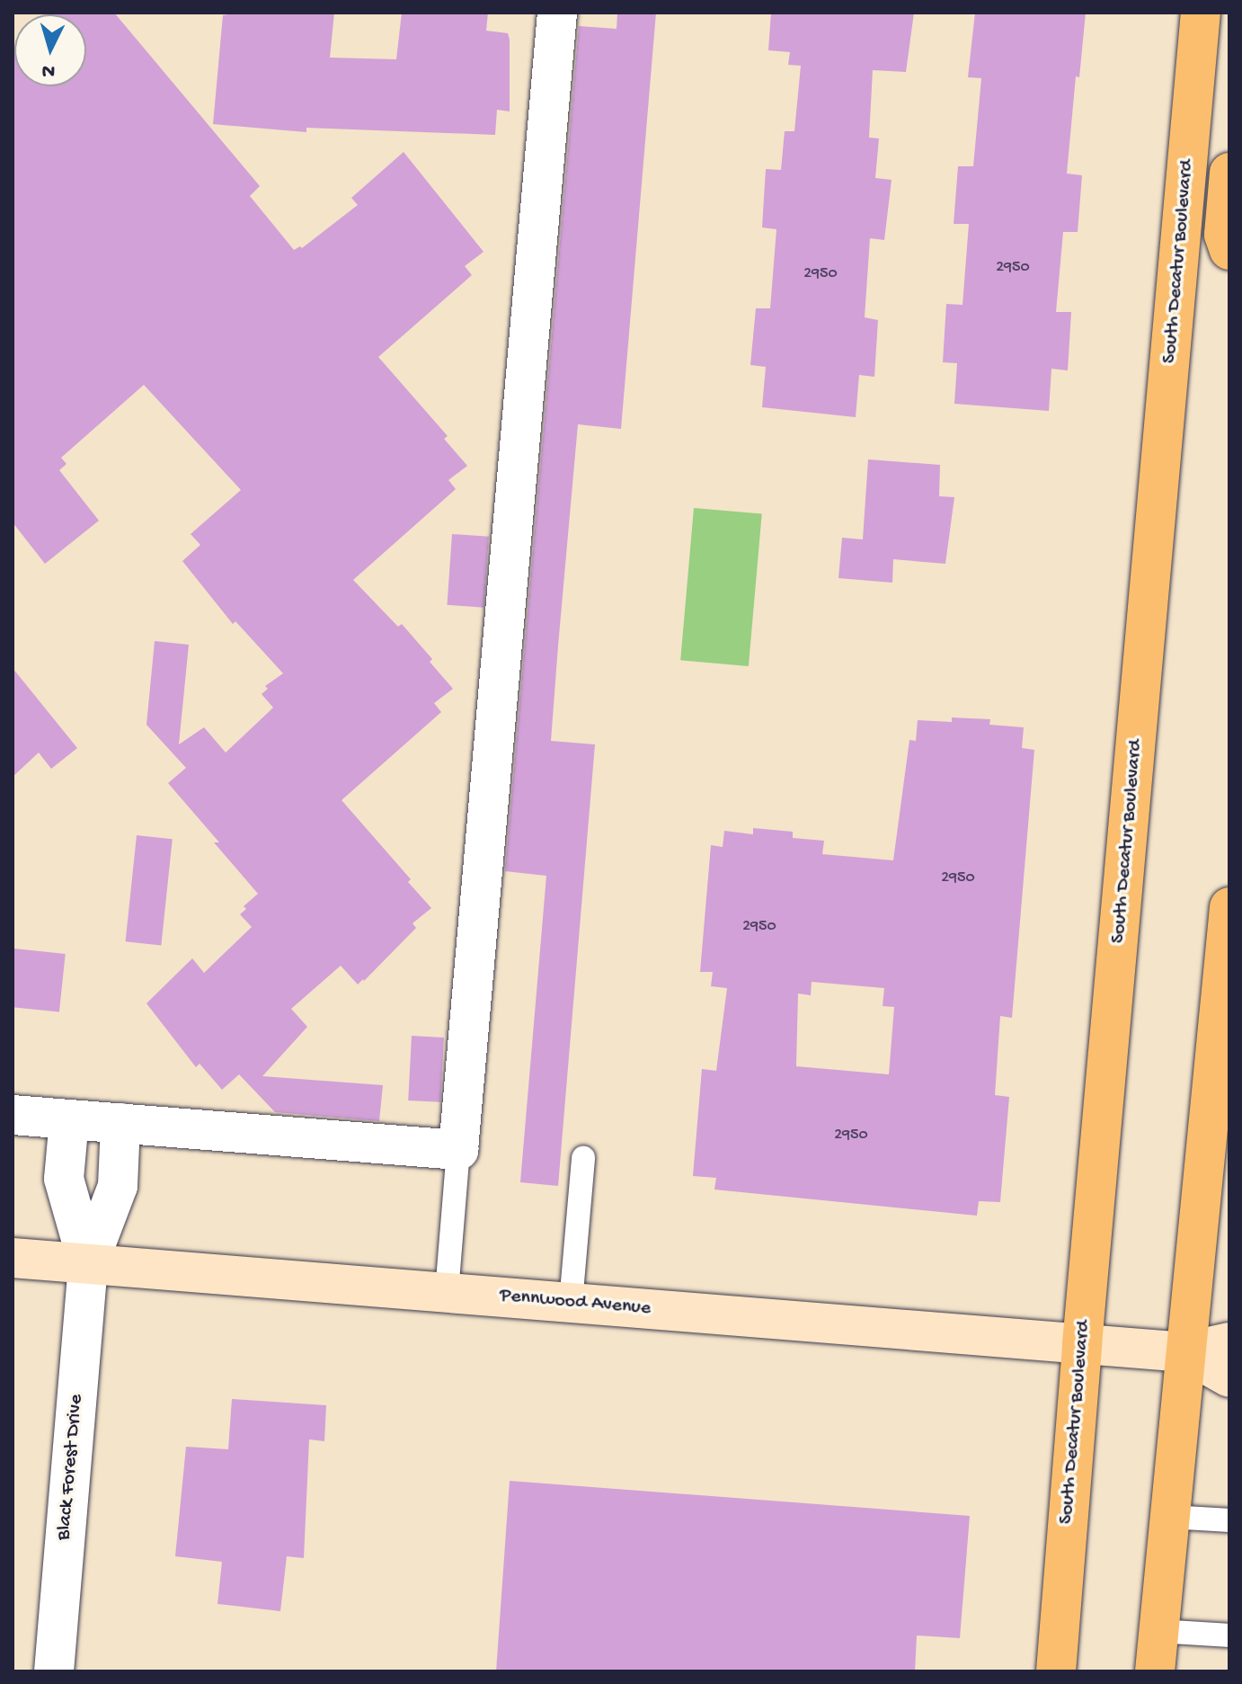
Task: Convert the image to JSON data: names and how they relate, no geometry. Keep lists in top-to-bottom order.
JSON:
{
  "streets": {
    "main road": ["South Decatur Boulevard"],
    "street": ["Pennwood Avenue", "Black Forest Drive"]
  },
  "crossings": [
    ["South Decatur Boulevard", "Pennwood Avenue"],
    ["Pennwood Avenue", "Black Forest Drive"]
  ],
  "house_numbers": [
    "2950",
    "2950",
    "2950",
    "2950",
    "2950"
  ],
  "north": "bottom"
}
